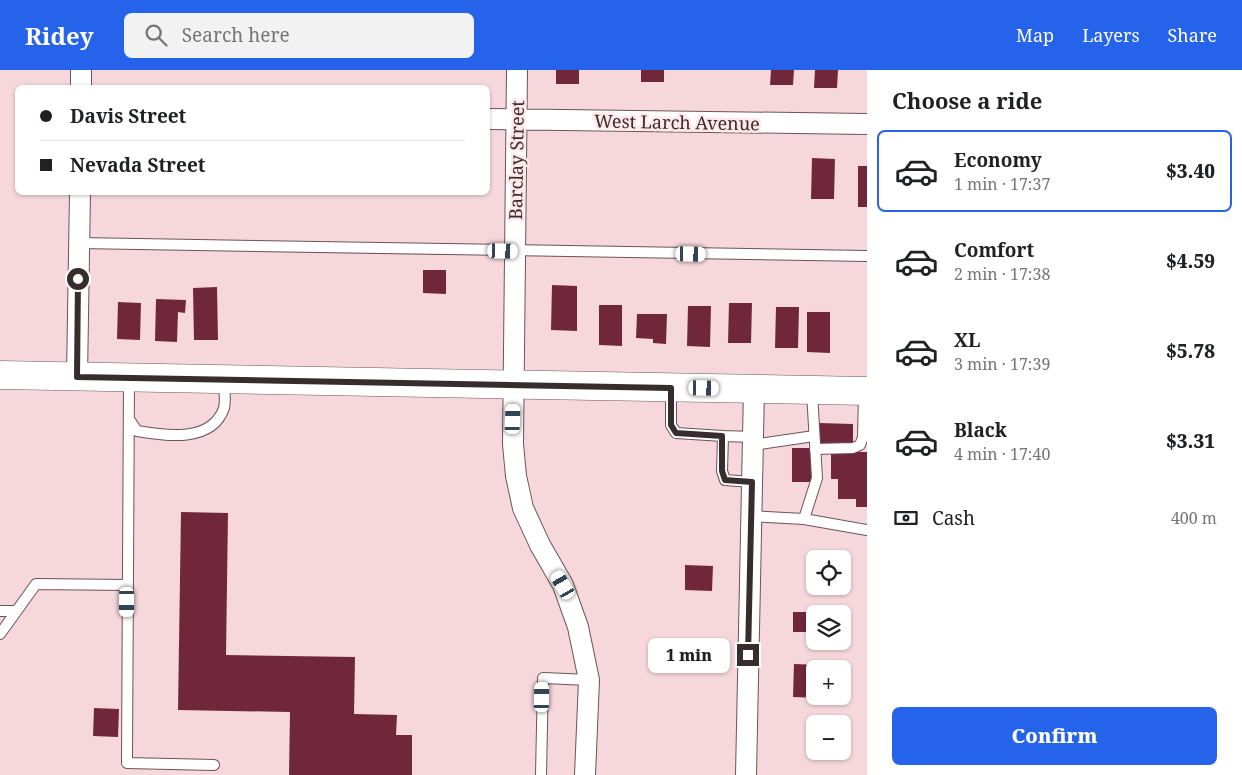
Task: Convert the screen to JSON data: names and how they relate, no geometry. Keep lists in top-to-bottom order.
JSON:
{
  "streets": {
    "street": ["West Larch Avenue", "Barclay Street"]
  },
  "crossings": [
    ["West Larch Avenue", "Barclay Street"]
  ],
  "page": {
    "header": "Ridey",
    "search": "Search here",
    "nav": ["Map", "Layers", "Share"],
    "heading": "Choose a ride",
    "banner": ["Davis Street", "Nevada Street"],
    "list": [
      {
        "name": "Economy",
        "note": "1 min · 17:37",
        "value": "$3.40"
      },
      {
        "name": "Comfort",
        "note": "2 min · 17:38",
        "value": "$4.59"
      },
      {
        "name": "XL",
        "note": "3 min · 17:39",
        "value": "$5.78"
      },
      {
        "name": "Black",
        "note": "4 min · 17:40",
        "value": "$3.31"
      }
    ],
    "pay": ["Cash", "400 m"],
    "map_buttons": ["+", "−"],
    "bubble": "1 min",
    "buttons": "Confirm"
  }
}
